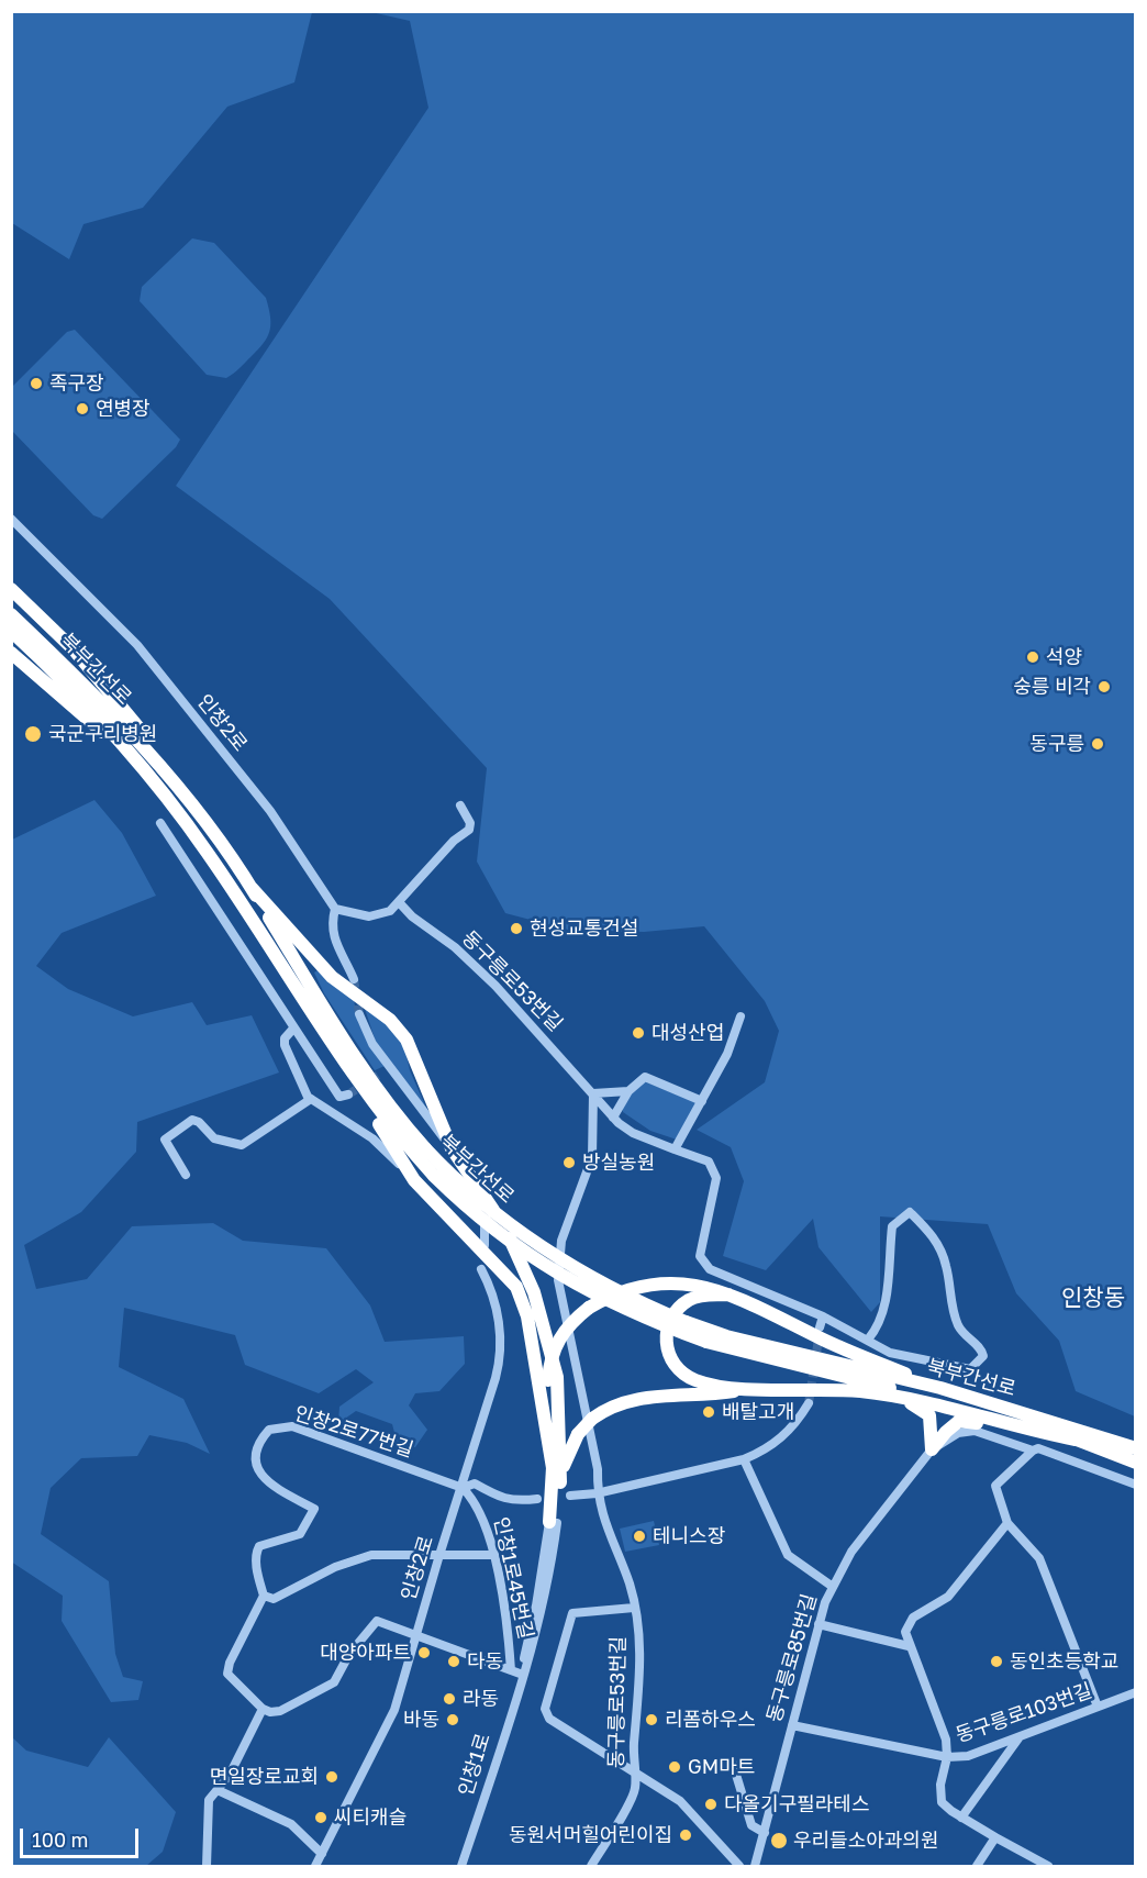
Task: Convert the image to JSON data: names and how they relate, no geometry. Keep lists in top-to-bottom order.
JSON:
{
  "streets": {
    "highway": ["북부간선로"],
    "street": [
      "인창2로",
      "동구릉로53번길",
      "인창2로77번길",
      "인창1로45번길",
      "동구릉로85번길",
      "동구릉로103번길",
      "인창1로"
    ]
  },
  "crossings": [
    ["인창2로", "인창2로77번길"],
    ["인창2로", "인창1로45번길"],
    ["인창2로77번길", "인창1로45번길"],
    ["인창1로45번길", "인창1로"]
  ],
  "districts": ["인창동"],
  "places": [
    "족구장",
    "연병장",
    "석양",
    "숭릉 비각",
    "국군구리병원",
    "동구릉",
    "현성교통건설",
    "대성산업",
    "방실농원",
    "배탈고개",
    "테니스장",
    "대양아파트",
    "다동",
    "동인초등학교",
    "라동",
    "바동",
    "리폼하우스",
    "GM마트",
    "면일장로교회",
    "다올기구필라테스",
    "씨티캐슬",
    "동원서머힐어린이집",
    "우리들소아과의원"
  ],
  "scale_bar": "100 m"
}
